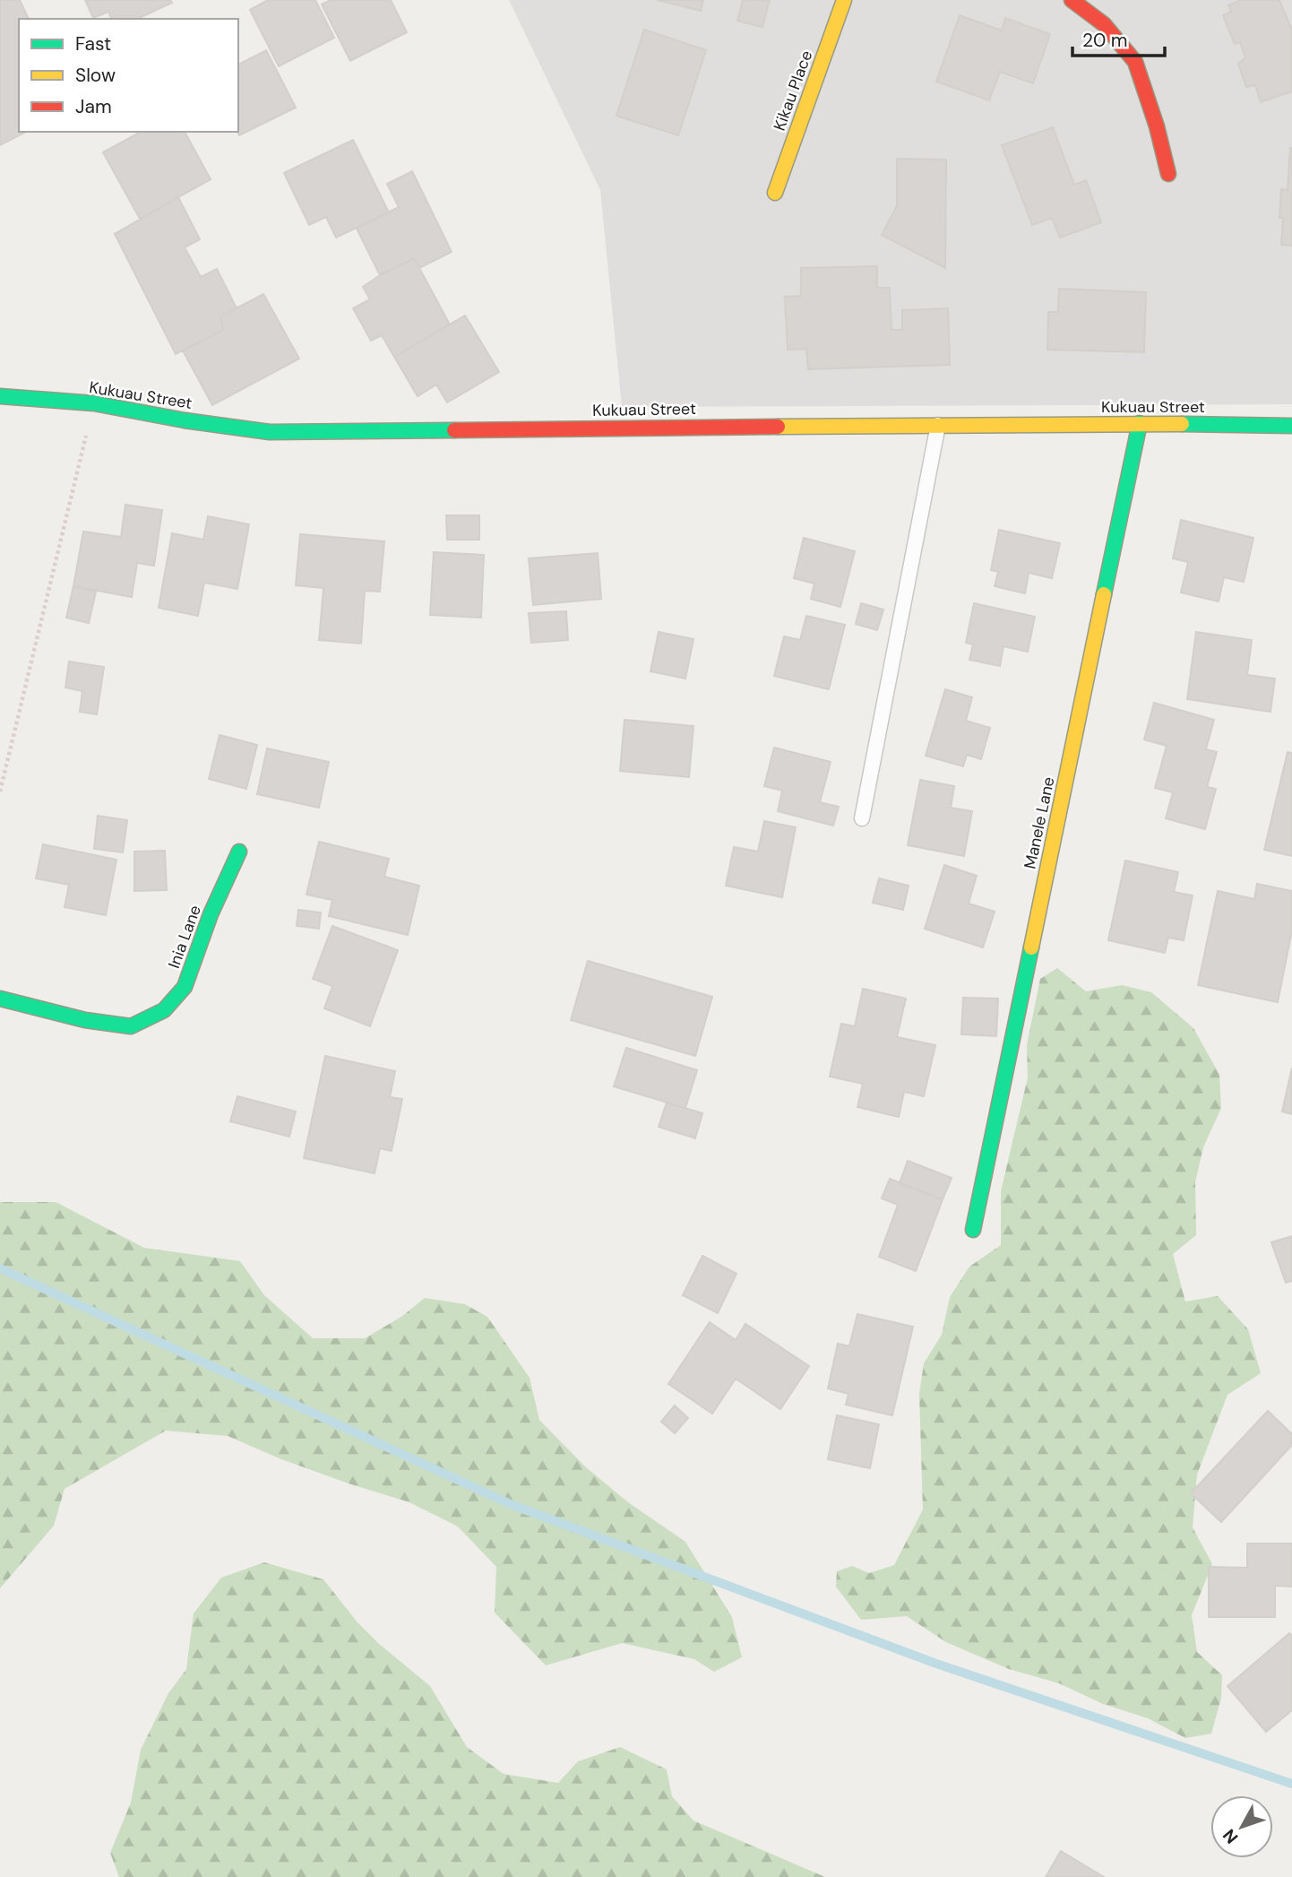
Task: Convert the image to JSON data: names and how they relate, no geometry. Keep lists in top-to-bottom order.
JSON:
{
  "streets": {
    "street": [
      "Kikau Place",
      "Kukuau Street",
      "Manele Lane",
      "Inia Lane"
    ]
  },
  "crossings": [
    ["Kukuau Street", "Manele Lane"]
  ],
  "legend": ["Fast", "Slow", "Jam"],
  "scale_bar": "20 m",
  "north": "bottom left"
}
